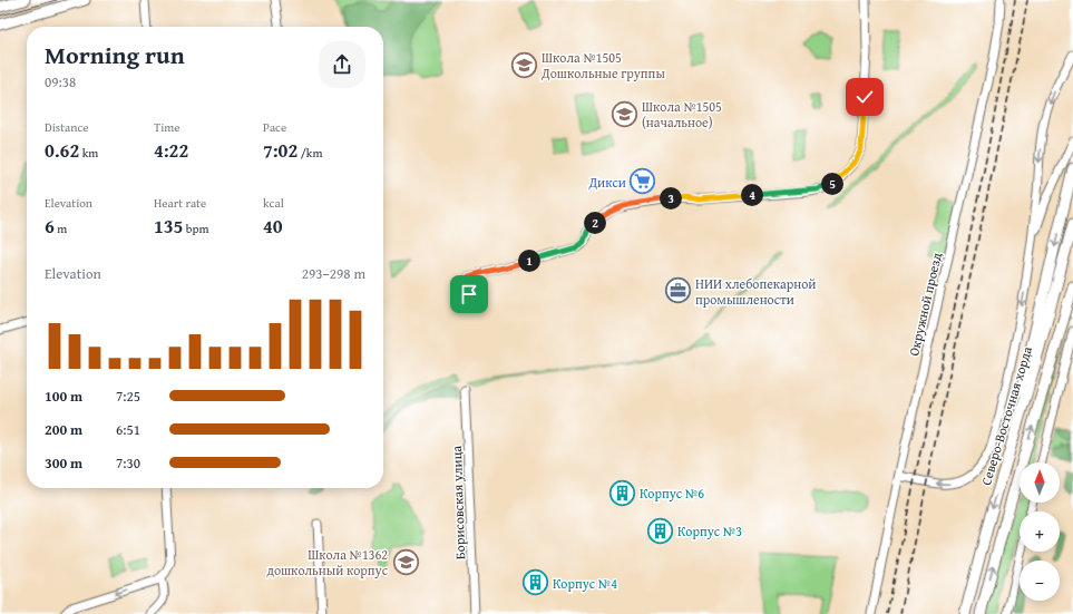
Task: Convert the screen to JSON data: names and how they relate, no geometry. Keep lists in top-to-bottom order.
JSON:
{
  "streets": {
    "main road": ["Северо-Восточная хорда"],
    "street": ["Окружной проезд", "Борисовская улица"]
  },
  "places": {
    "school or university": ["Школа №1505 Дошкольные группы", "Школа №1505 (начальное)", "Школа №1362 дошкольный корпус"],
    "supermarket": ["Дикси"],
    "office": ["НИИ хлебопекарной промышлености"],
    "building": ["Корпус №6", "Корпус №3", "Корпус №4"]
  },
  "north": "top",
  "page": {
    "heading": ["Morning run", "09:38"],
    "stats": [
      ["Distance", "0.62 km"],
      ["Time", "4:22"],
      ["Pace", "7:02 /km"],
      ["Elevation", "6 m"],
      ["Heart rate", "135 bpm"],
      ["kcal", "40"]
    ],
    "pins": [
      "5",
      "4",
      "3",
      "2",
      "1"
    ],
    "chart": ["Elevation", "293–298 m"],
    "list": [
      {
        "name": "100 m",
        "note": "7:25"
      },
      {
        "name": "200 m",
        "note": "6:51"
      },
      {
        "name": "300 m",
        "note": "7:30"
      }
    ],
    "map_buttons": ["+", "−"]
  }
}
